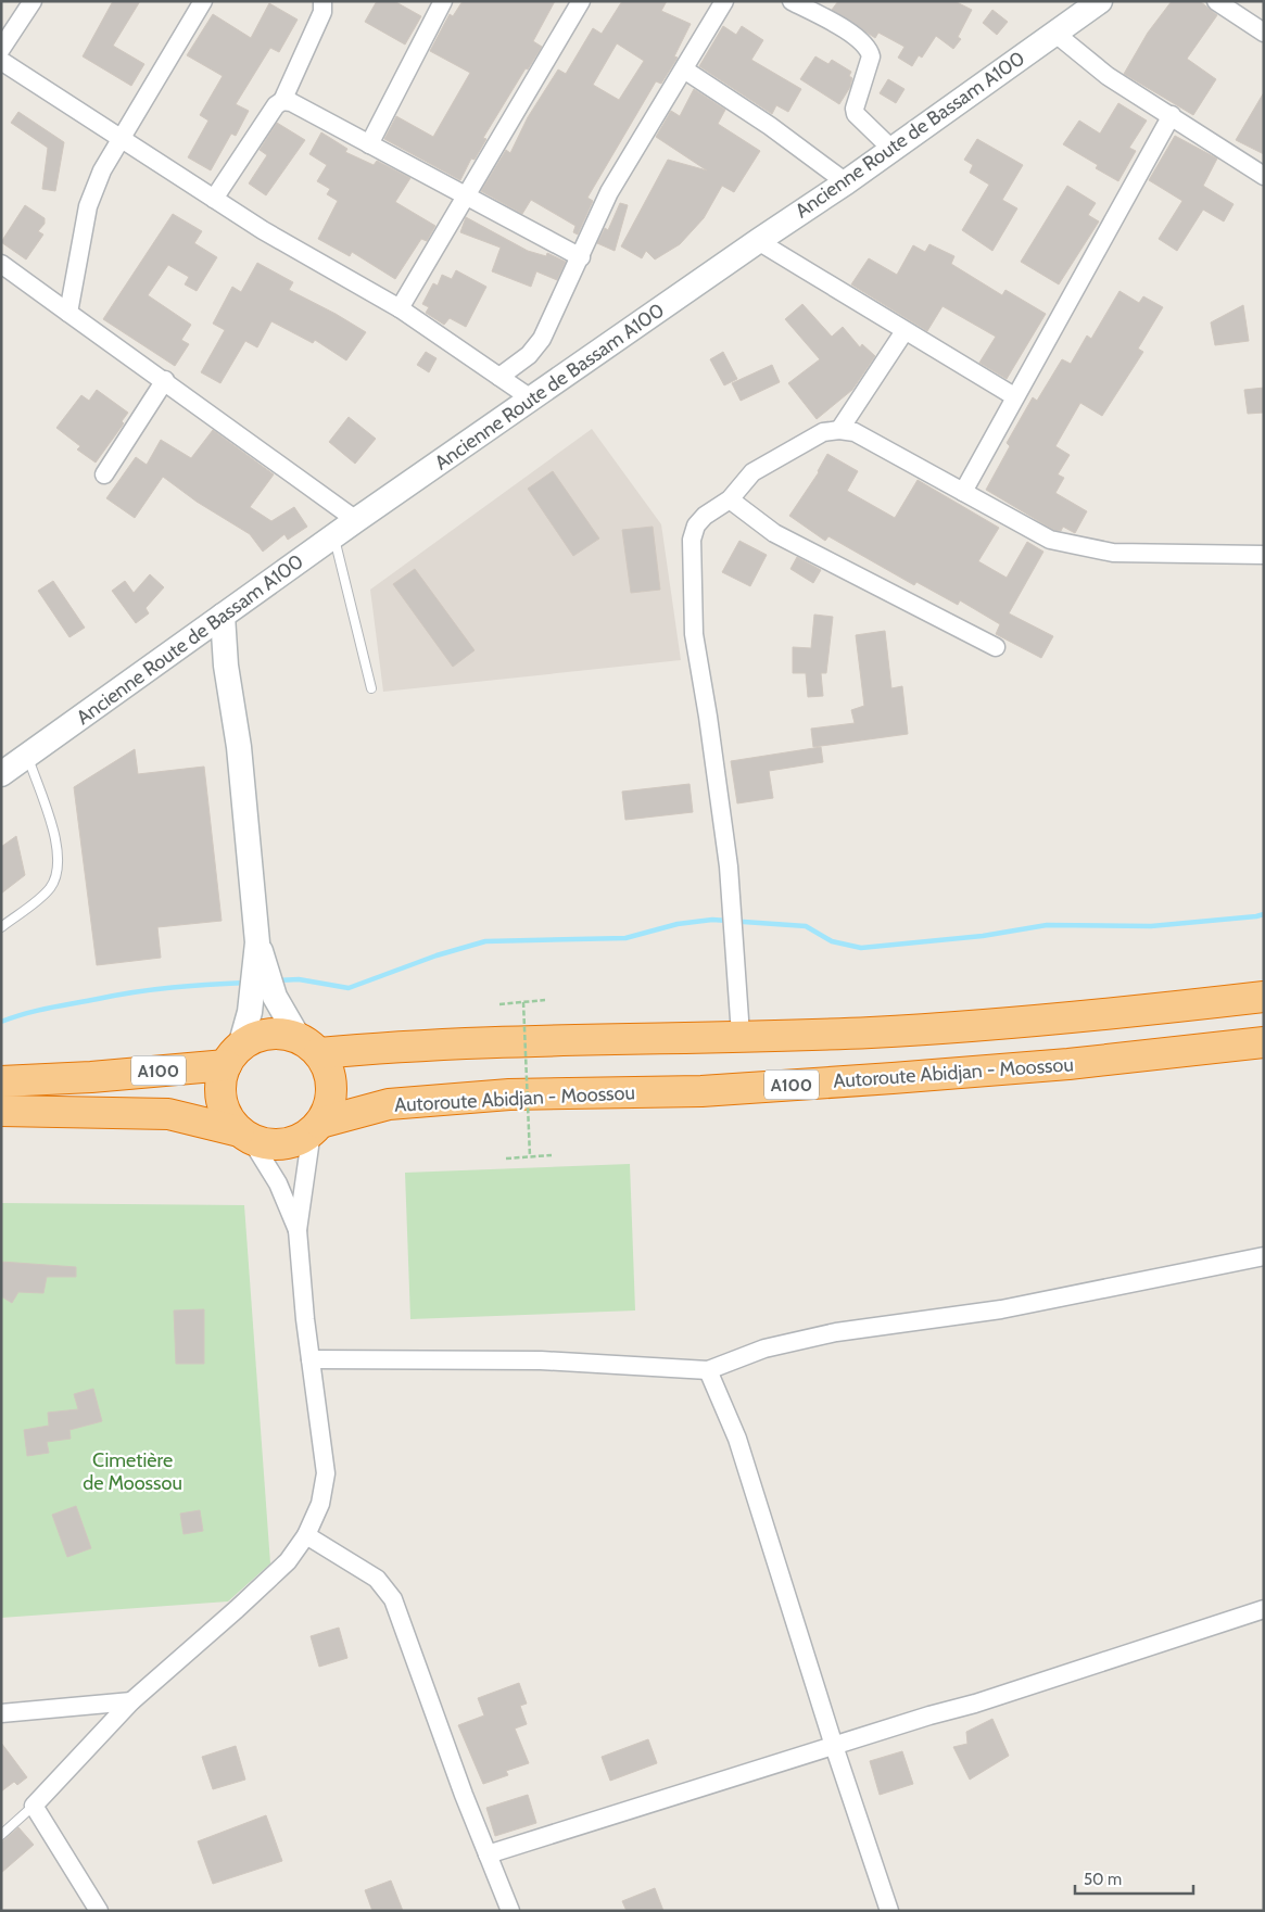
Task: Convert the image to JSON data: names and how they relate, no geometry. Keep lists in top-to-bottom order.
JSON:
{
  "streets": {
    "highway": ["A100", "Autoroute Abidjan - Moossou"],
    "main road": ["Ancienne Route de Bassam A100"]
  },
  "crossings": [
    ["A100", "Autoroute Abidjan - Moossou"]
  ],
  "parks": ["Cimetière de Moossou"],
  "scale_bar": "50 m"
}
